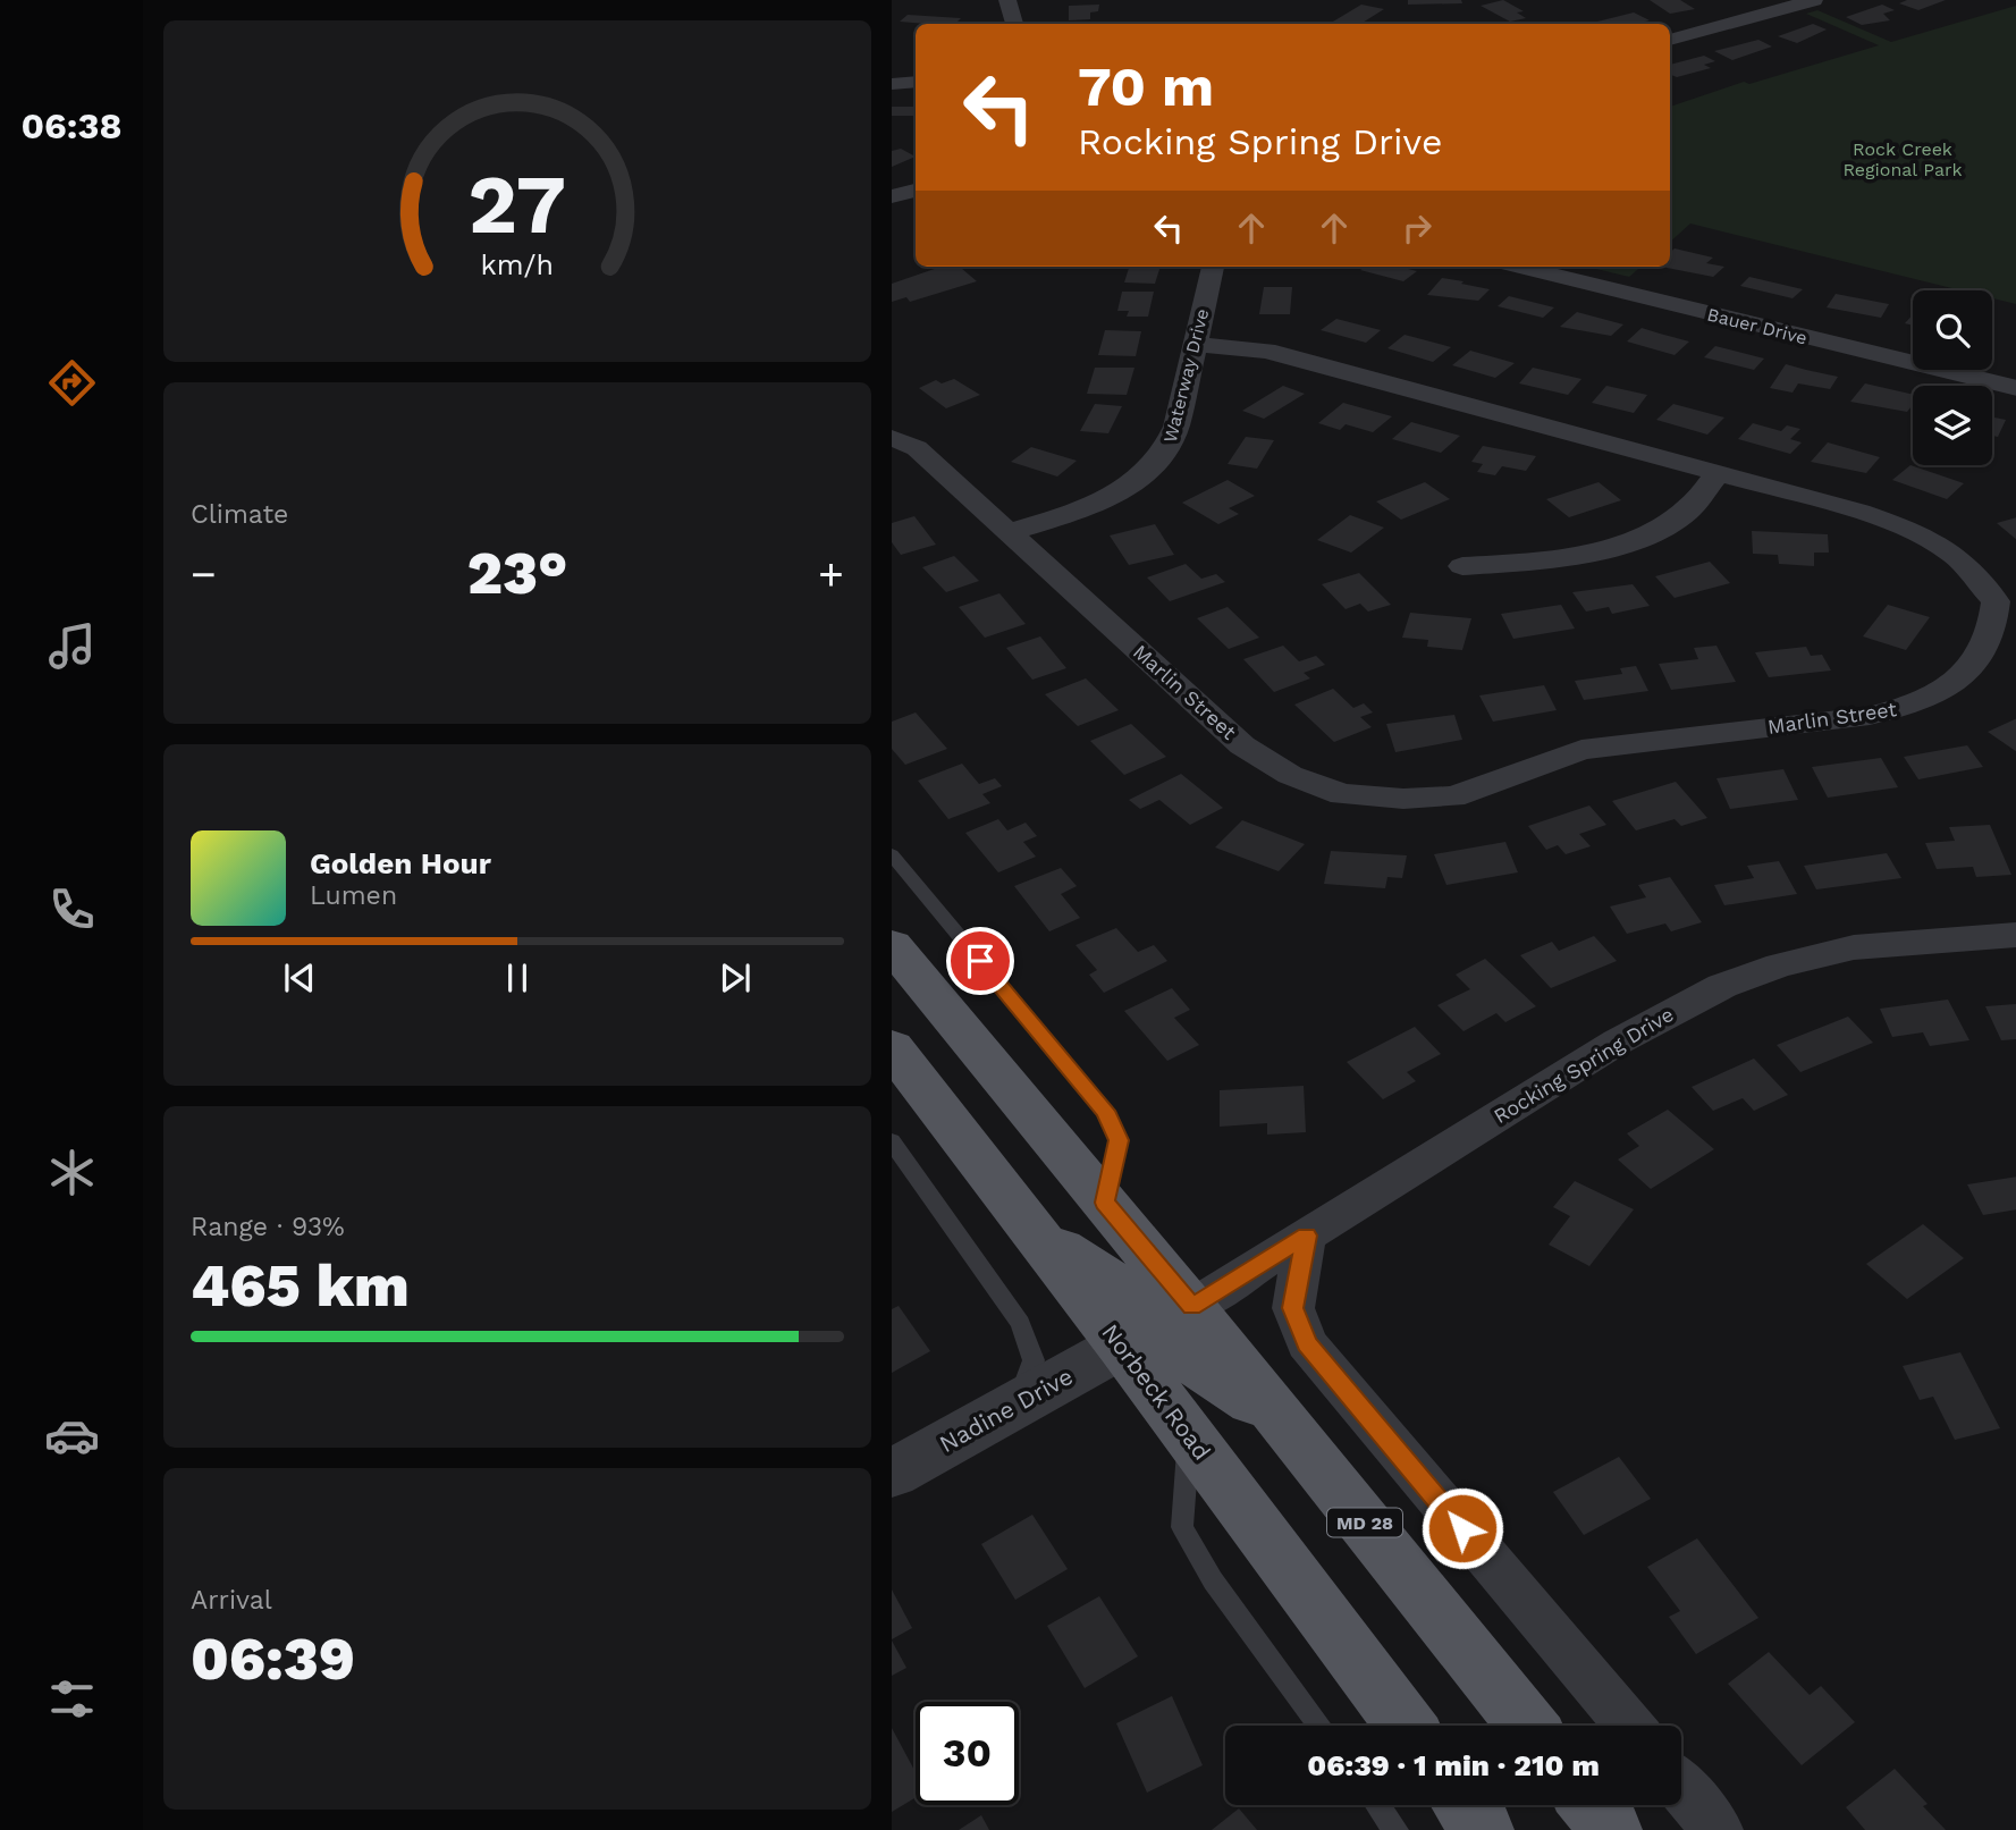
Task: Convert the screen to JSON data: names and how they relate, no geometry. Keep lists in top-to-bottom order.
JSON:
{
  "streets": {
    "main road": ["Norbeck Road", "MD 28"],
    "street": [
      "Bauer Drive",
      "Waterway Drive",
      "Marlin Street",
      "Rocking Spring Drive",
      "Nadine Drive"
    ]
  },
  "crossings": [
    ["Waterway Drive", "Marlin Street"],
    ["Rocking Spring Drive", "MD 28"],
    ["Norbeck Road", "Nadine Drive"]
  ],
  "parks": ["Rock Creek Regional Park"],
  "page": {
    "tabs": "06:38",
    "turn": ["70 m", "Rocking Spring Drive"],
    "tile": [
      "Climate",
      ["Range · 93%", "465 km"],
      ["Arrival", "06:39"]
    ],
    "heat": ["−", "23°", "+"],
    "song": ["Golden Hour", "Lumen"],
    "limit": "30",
    "trip": "06:39 · 1 min · 210 m",
    "gauge": ["27", "km/h"]
  }
}
